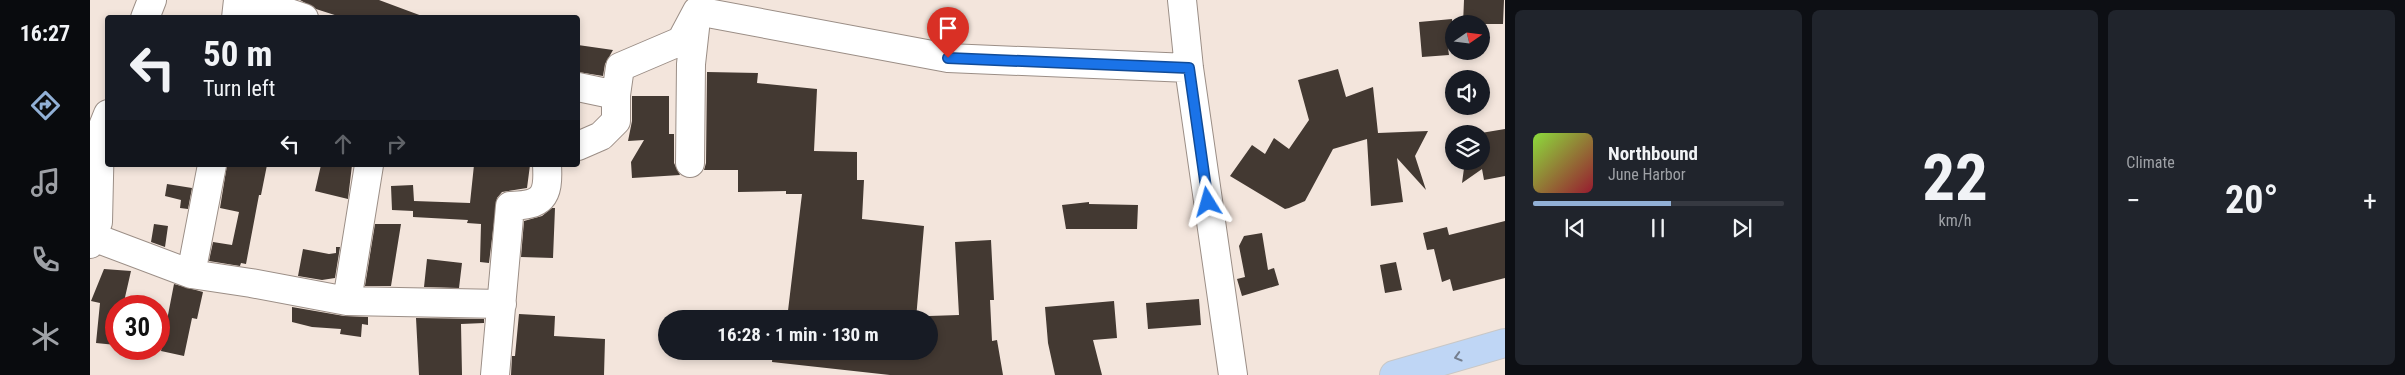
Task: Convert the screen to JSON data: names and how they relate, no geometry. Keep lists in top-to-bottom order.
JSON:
{
  "north": "right",
  "page": {
    "tabs": "16:27",
    "tile": [
      ["22", "km/h"],
      "Climate"
    ],
    "turn": ["50 m", "Turn left"],
    "song": ["Northbound", "June Harbor"],
    "heat": ["−", "20°", "+"],
    "limit": "30",
    "trip": "16:28 · 1 min · 130 m"
  }
}
